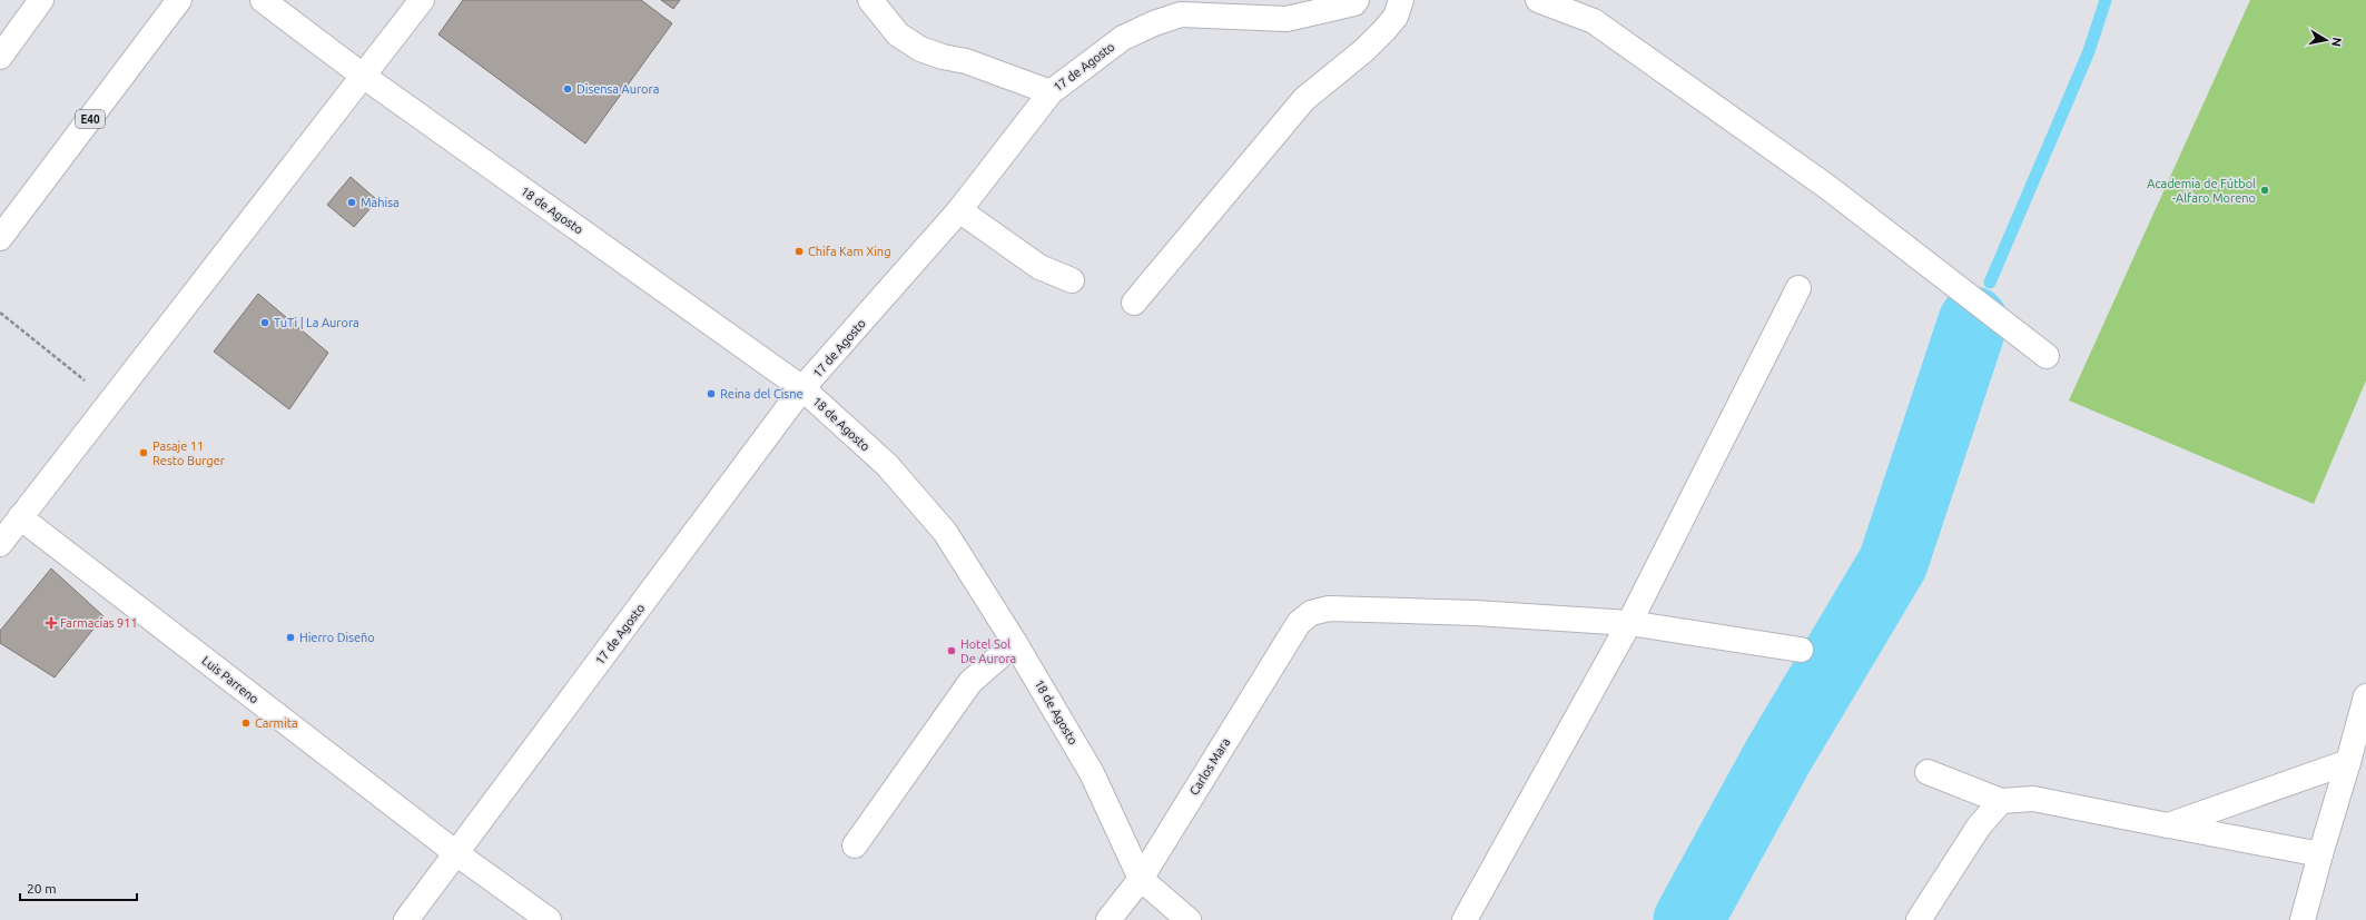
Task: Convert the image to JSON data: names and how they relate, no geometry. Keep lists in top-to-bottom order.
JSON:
{
  "streets": {
    "main road": [
      "17 de Agosto",
      "E40",
      "18 de Agosto",
      "Luis Parreno",
      "Carlos Mara"
    ]
  },
  "crossings": [
    ["17 de Agosto", "18 de Agosto"],
    ["17 de Agosto", "Luis Parreno"],
    ["18 de Agosto", "Carlos Mara"]
  ],
  "places": {
    "other": [
      "Disensa Aurora",
      "Academia de Fútbol -Alfaro Moreno",
      "Mahisa",
      "Chifa Kam Xing",
      "TuTi | La Aurora",
      "Reina del Cisne",
      "Pasaje 11 Resto Burger",
      "Hierro Diseño",
      "Hotel Sol De Aurora",
      "Carmita"
    ],
    "health": ["Farmacias 911"]
  },
  "scale_bar": "20 m",
  "north": "right"
}
